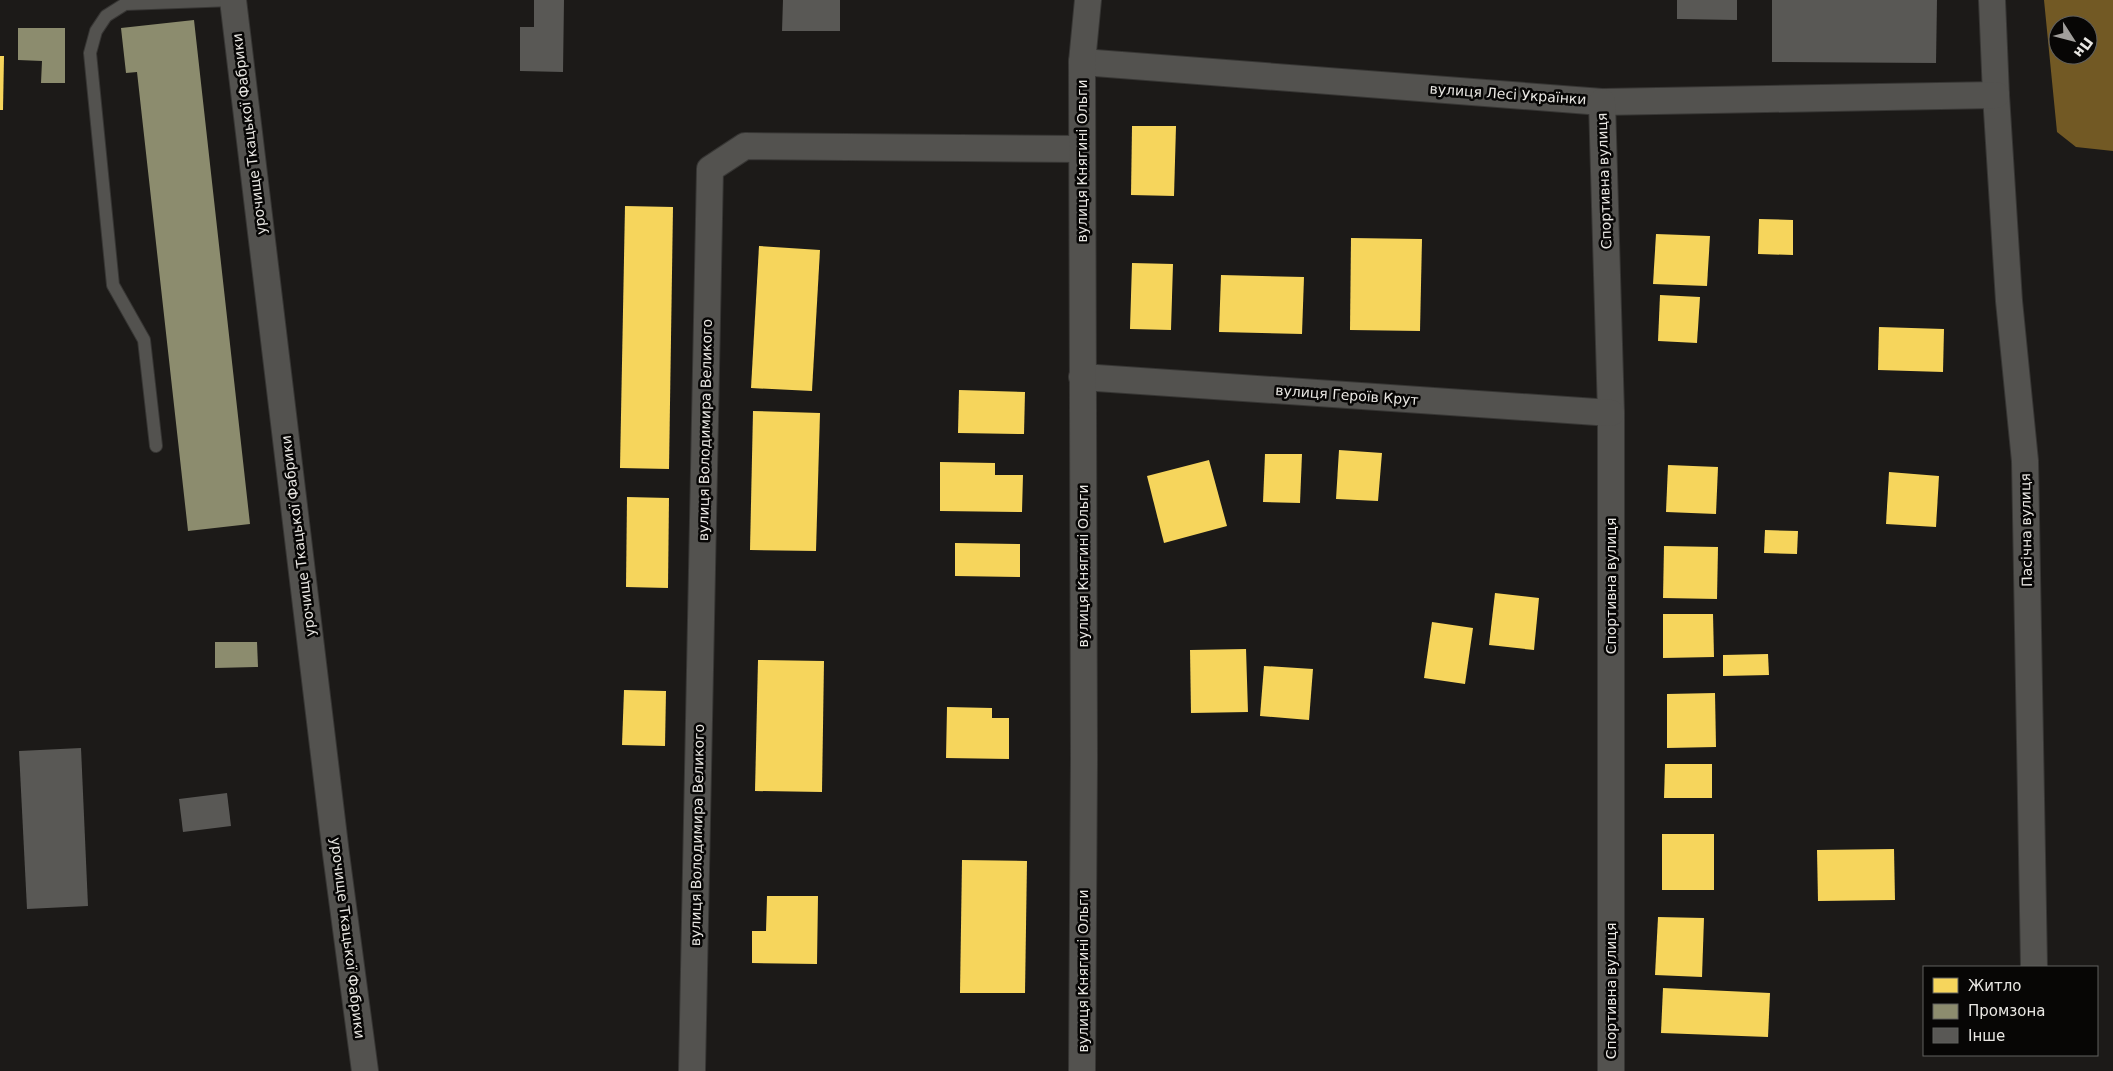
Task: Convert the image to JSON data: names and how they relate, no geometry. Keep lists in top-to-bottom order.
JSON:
{
  "streets": {
    "street": [
      "вулиця Лесі Українки",
      "урочище Ткацької Фабрики",
      "вулиця Княгині Ольги",
      "Спортивна вулиця",
      "вулиця Героїв Крут",
      "вулиця Володимира Великого",
      "Пасічна вулиця"
    ]
  },
  "crossings": [
    ["вулиця Лесі Українки", "вулиця Княгині Ольги"],
    ["вулиця Лесі Українки", "Спортивна вулиця"],
    ["вулиця Лесі Українки", "Пасічна вулиця"],
    ["вулиця Княгині Ольги", "вулиця Героїв Крут"],
    ["вулиця Княгині Ольги", "вулиця Володимира Великого"],
    ["Спортивна вулиця", "вулиця Героїв Крут"]
  ],
  "legend": ["Житло", "Промзона", "Інше"],
  "north": "bottom right"
}
